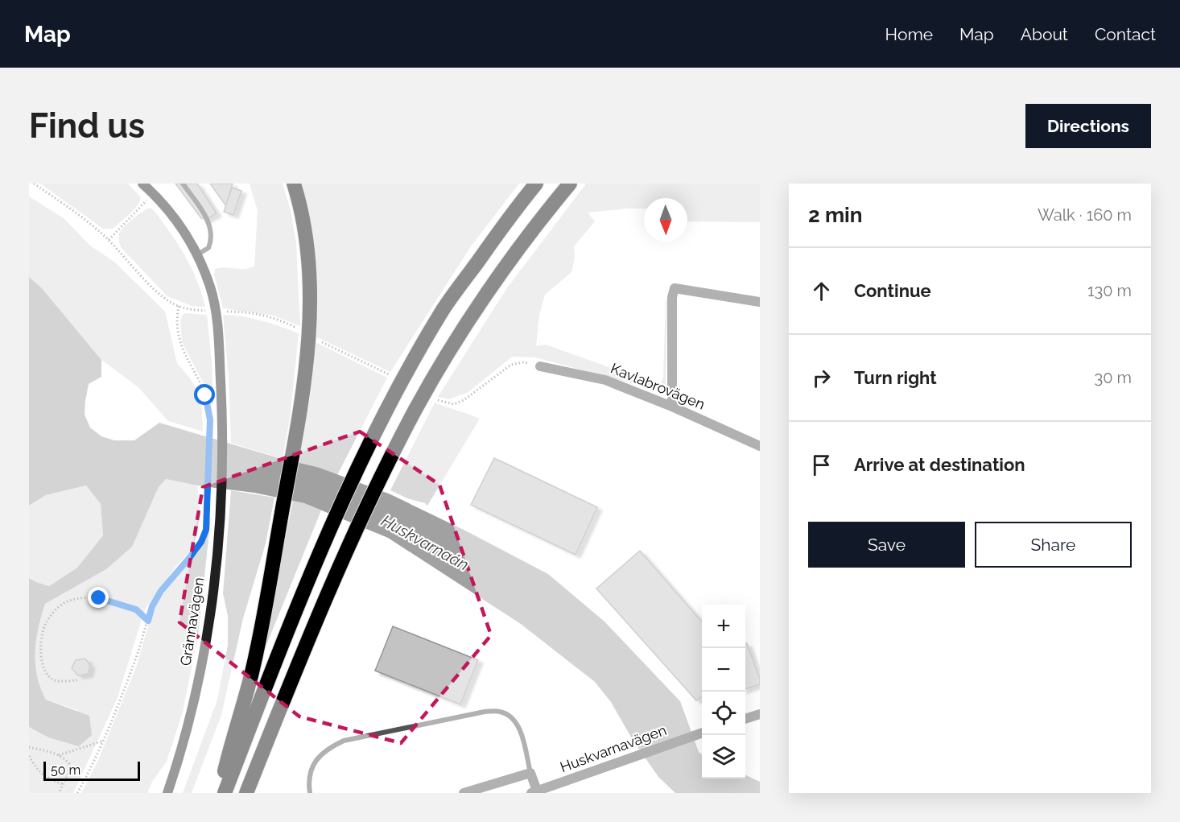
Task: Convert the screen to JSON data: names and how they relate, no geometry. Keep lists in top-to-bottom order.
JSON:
{
  "streets": {
    "main road": ["Grännavägen"],
    "street": ["Kavlabrovägen", "Huskvarnavägen"]
  },
  "water": ["Huskvarnaån"],
  "scale_bar": "50 m",
  "north": "bottom",
  "page": {
    "header": "Map",
    "nav": [
      "Home",
      "Map",
      "About",
      "Contact"
    ],
    "buttons": [
      "Directions",
      ["Save", "Share"]
    ],
    "title": "Find us",
    "heading": ["2 min", "Walk · 160 m"],
    "list": [
      ["Continue", "130 m"],
      ["Turn right", "30 m"],
      "Arrive at destination"
    ],
    "map_buttons": ["+", "−"],
    "scale": "50 m"
  }
}
